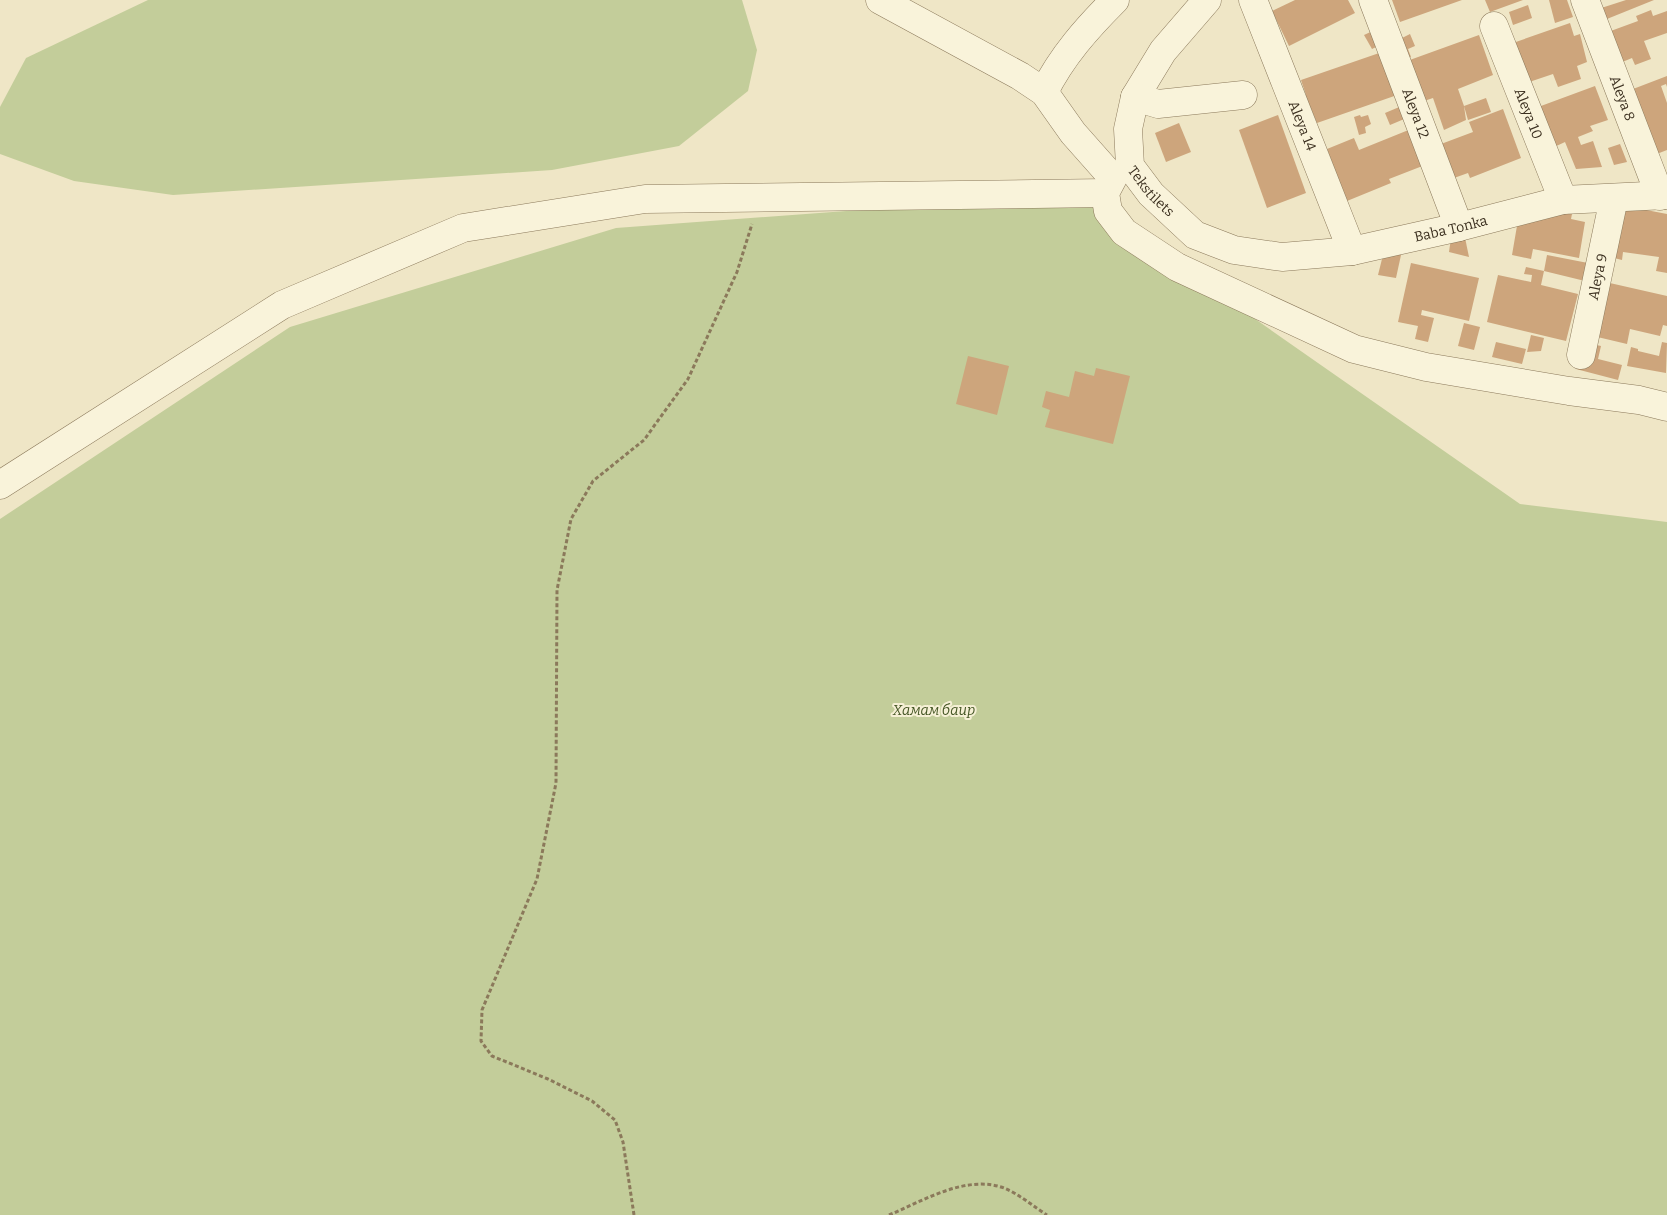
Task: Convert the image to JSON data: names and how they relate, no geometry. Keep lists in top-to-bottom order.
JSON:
{
  "streets": {
    "street": [
      "Aleya 8",
      "Aleya 10",
      "Aleya 12",
      "Aleya 14",
      "Tekstilets",
      "Baba Tonka",
      "Aleya 9"
    ]
  },
  "crossings": [
    ["Aleya 8", "Baba Tonka"],
    ["Aleya 10", "Baba Tonka"],
    ["Aleya 12", "Baba Tonka"],
    ["Aleya 14", "Baba Tonka"],
    ["Tekstilets", "Baba Tonka"],
    ["Baba Tonka", "Aleya 9"]
  ],
  "parks": ["Хамам баир"]
}
